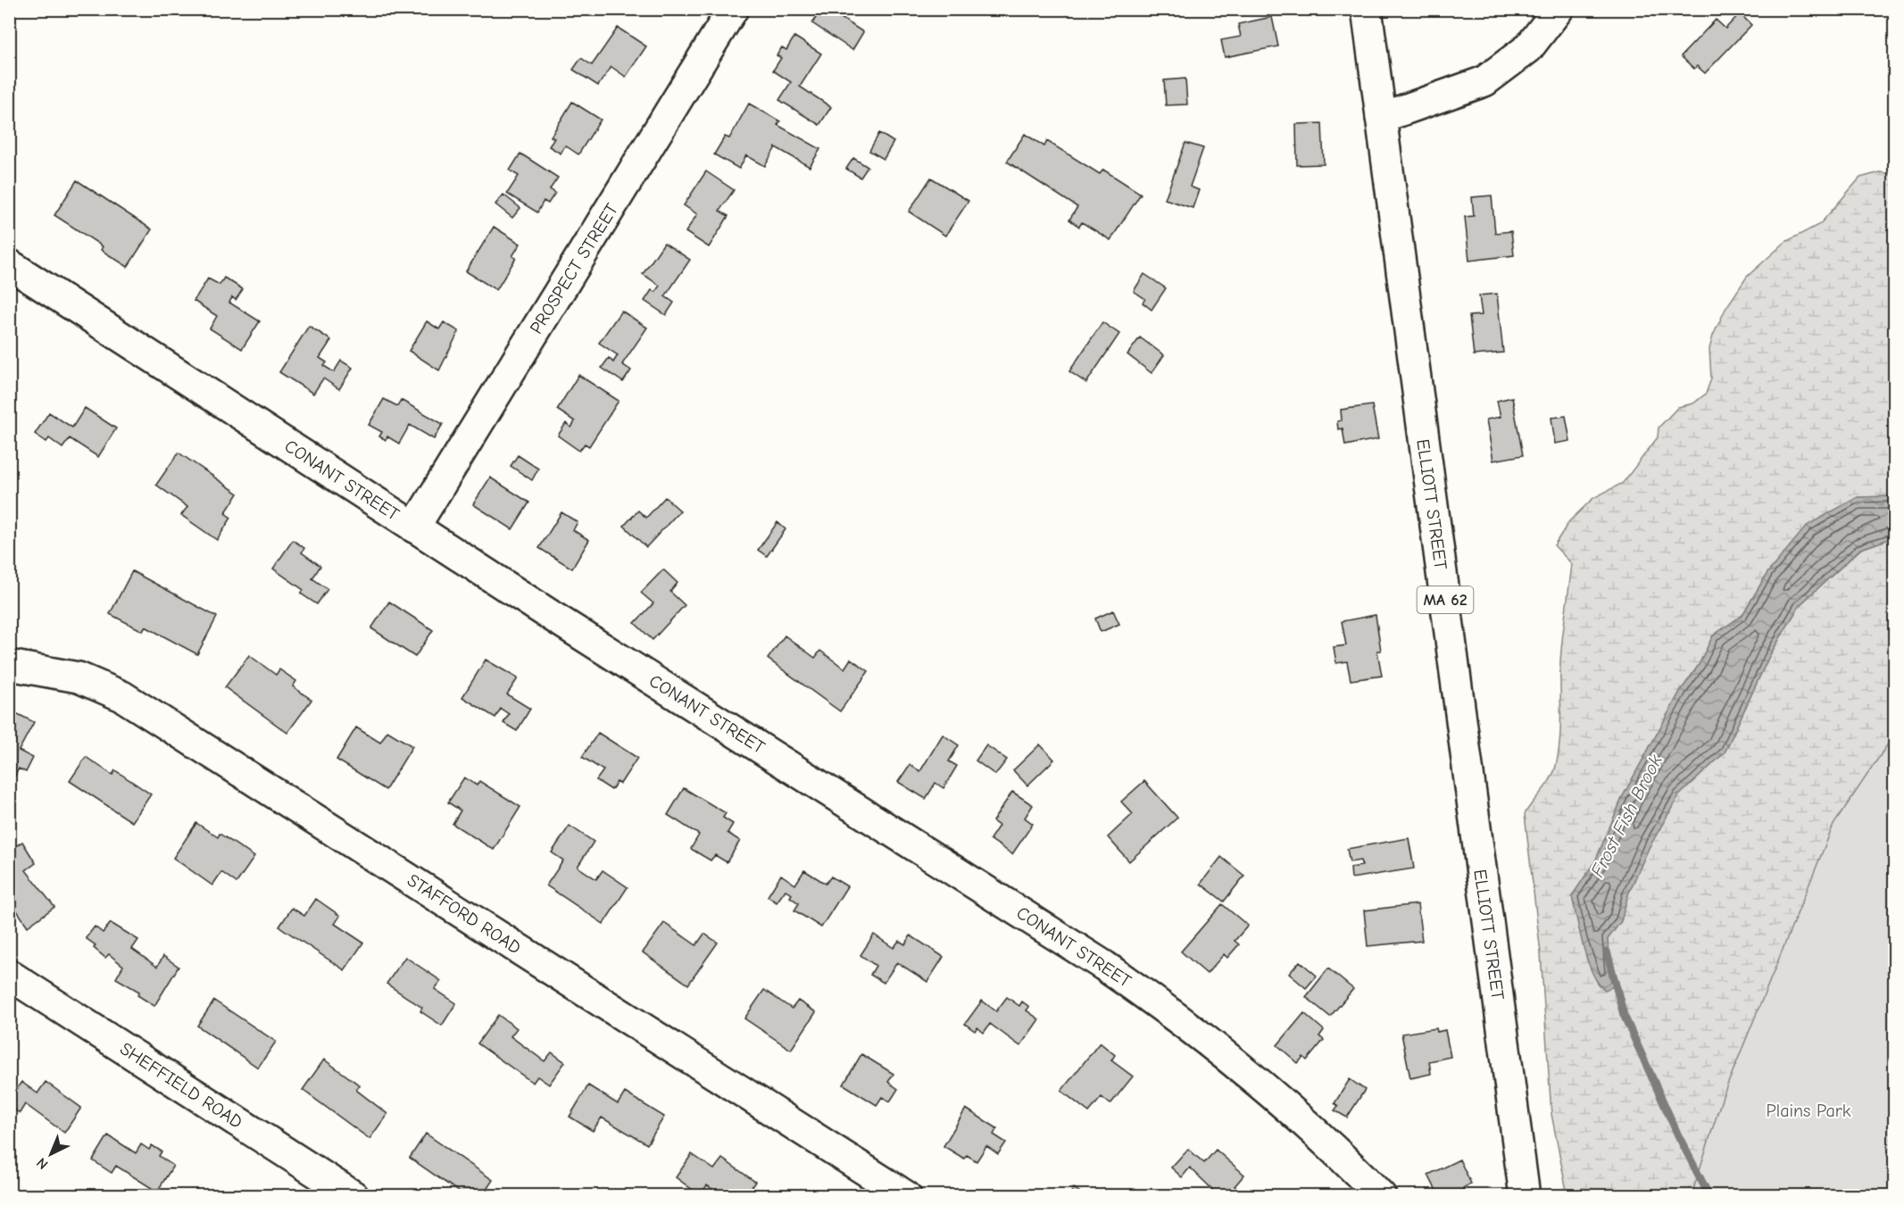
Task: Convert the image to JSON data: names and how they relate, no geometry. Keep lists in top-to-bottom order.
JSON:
{
  "streets": {
    "main road": [
      "PROSPECT STREET",
      "CONANT STREET",
      "ELLIOTT STREET",
      "MA 62",
      "STAFFORD ROAD",
      "SHEFFIELD ROAD"
    ]
  },
  "crossings": [
    ["PROSPECT STREET", "CONANT STREET"]
  ],
  "water": ["Frost Fish Brook"],
  "parks": ["Plains Park"],
  "north": "bottom left"
}
